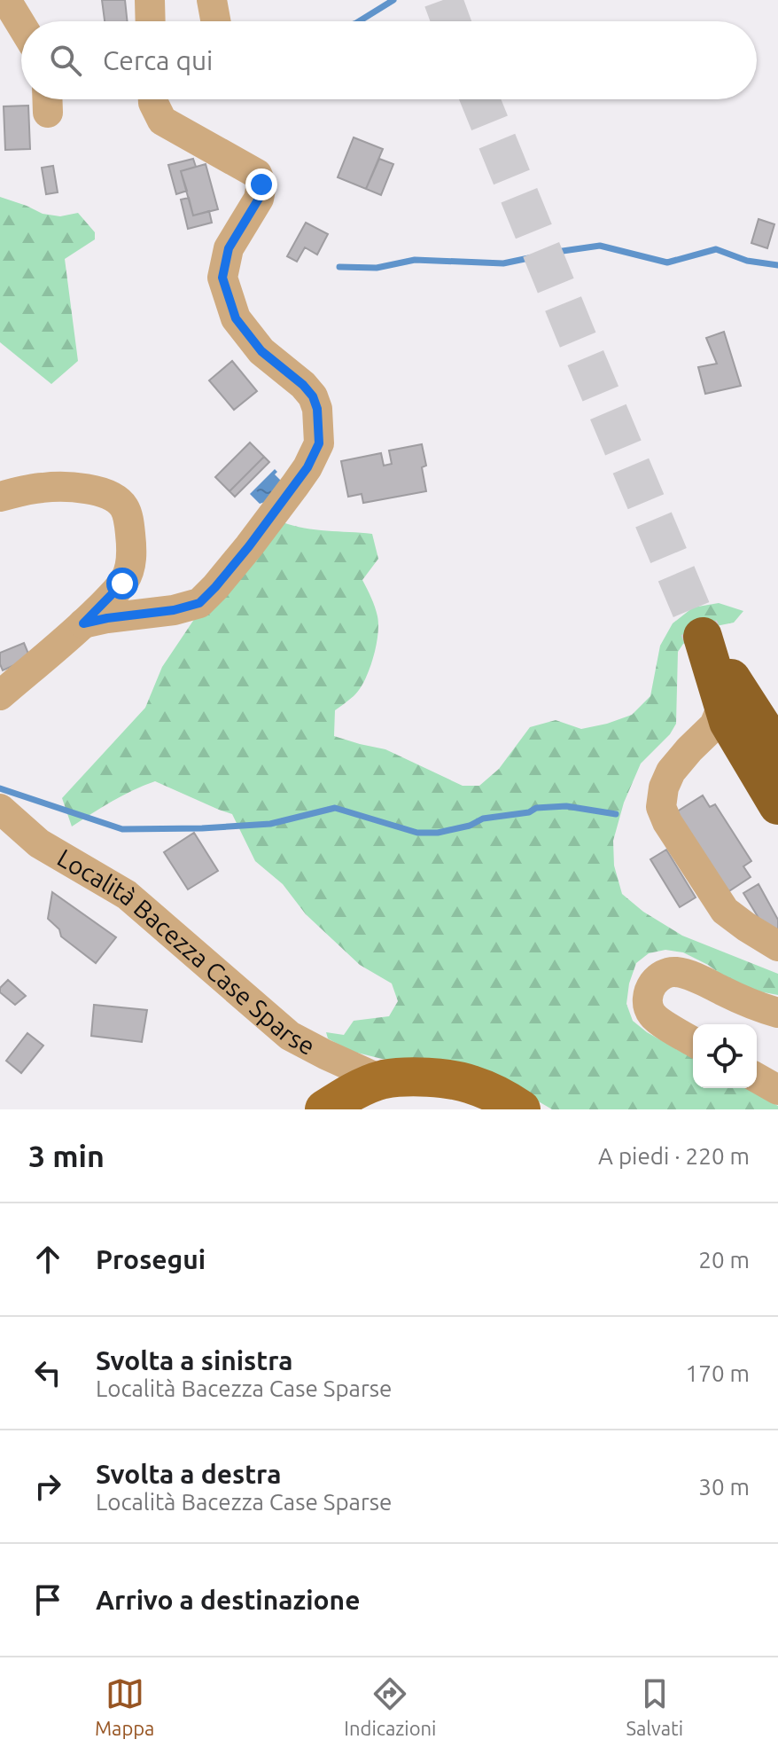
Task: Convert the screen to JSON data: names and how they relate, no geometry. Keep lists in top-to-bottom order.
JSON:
{
  "streets": {
    "street": ["Località Bacezza Case Sparse"]
  },
  "page": {
    "search": "Cerca qui",
    "heading": ["3 min", "A piedi · 220 m"],
    "list": [
      ["Prosegui", "20 m"],
      ["Svolta a sinistra", "Località Bacezza Case Sparse", "170 m"],
      ["Svolta a destra", "Località Bacezza Case Sparse", "30 m"],
      "Arrivo a destinazione"
    ],
    "nav": ["Mappa", "Indicazioni", "Salvati"]
  }
}
